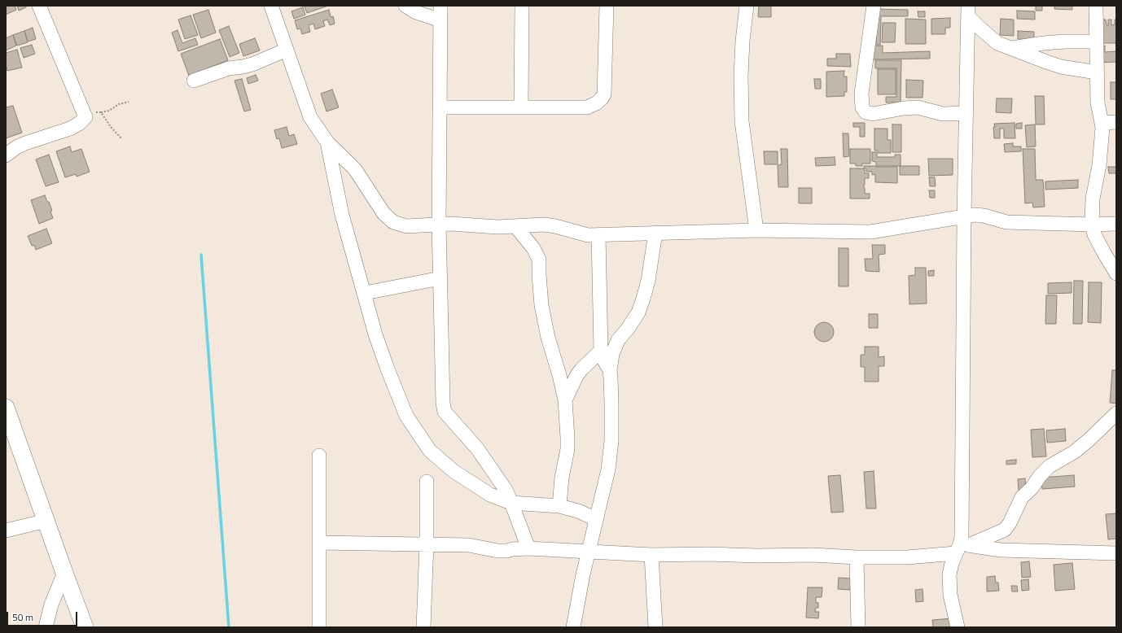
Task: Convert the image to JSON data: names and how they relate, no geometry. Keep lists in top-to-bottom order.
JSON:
{
  "scale_bar": "50 m"
}
